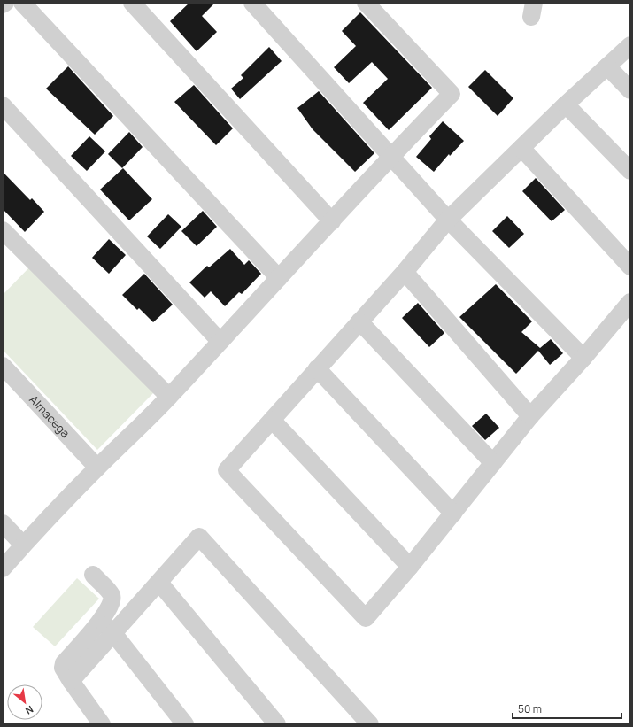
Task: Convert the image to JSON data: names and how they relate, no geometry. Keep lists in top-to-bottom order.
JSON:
{
  "streets": {
    "street": ["Almacega"]
  },
  "scale_bar": "50 m",
  "north": "bottom right"
}
